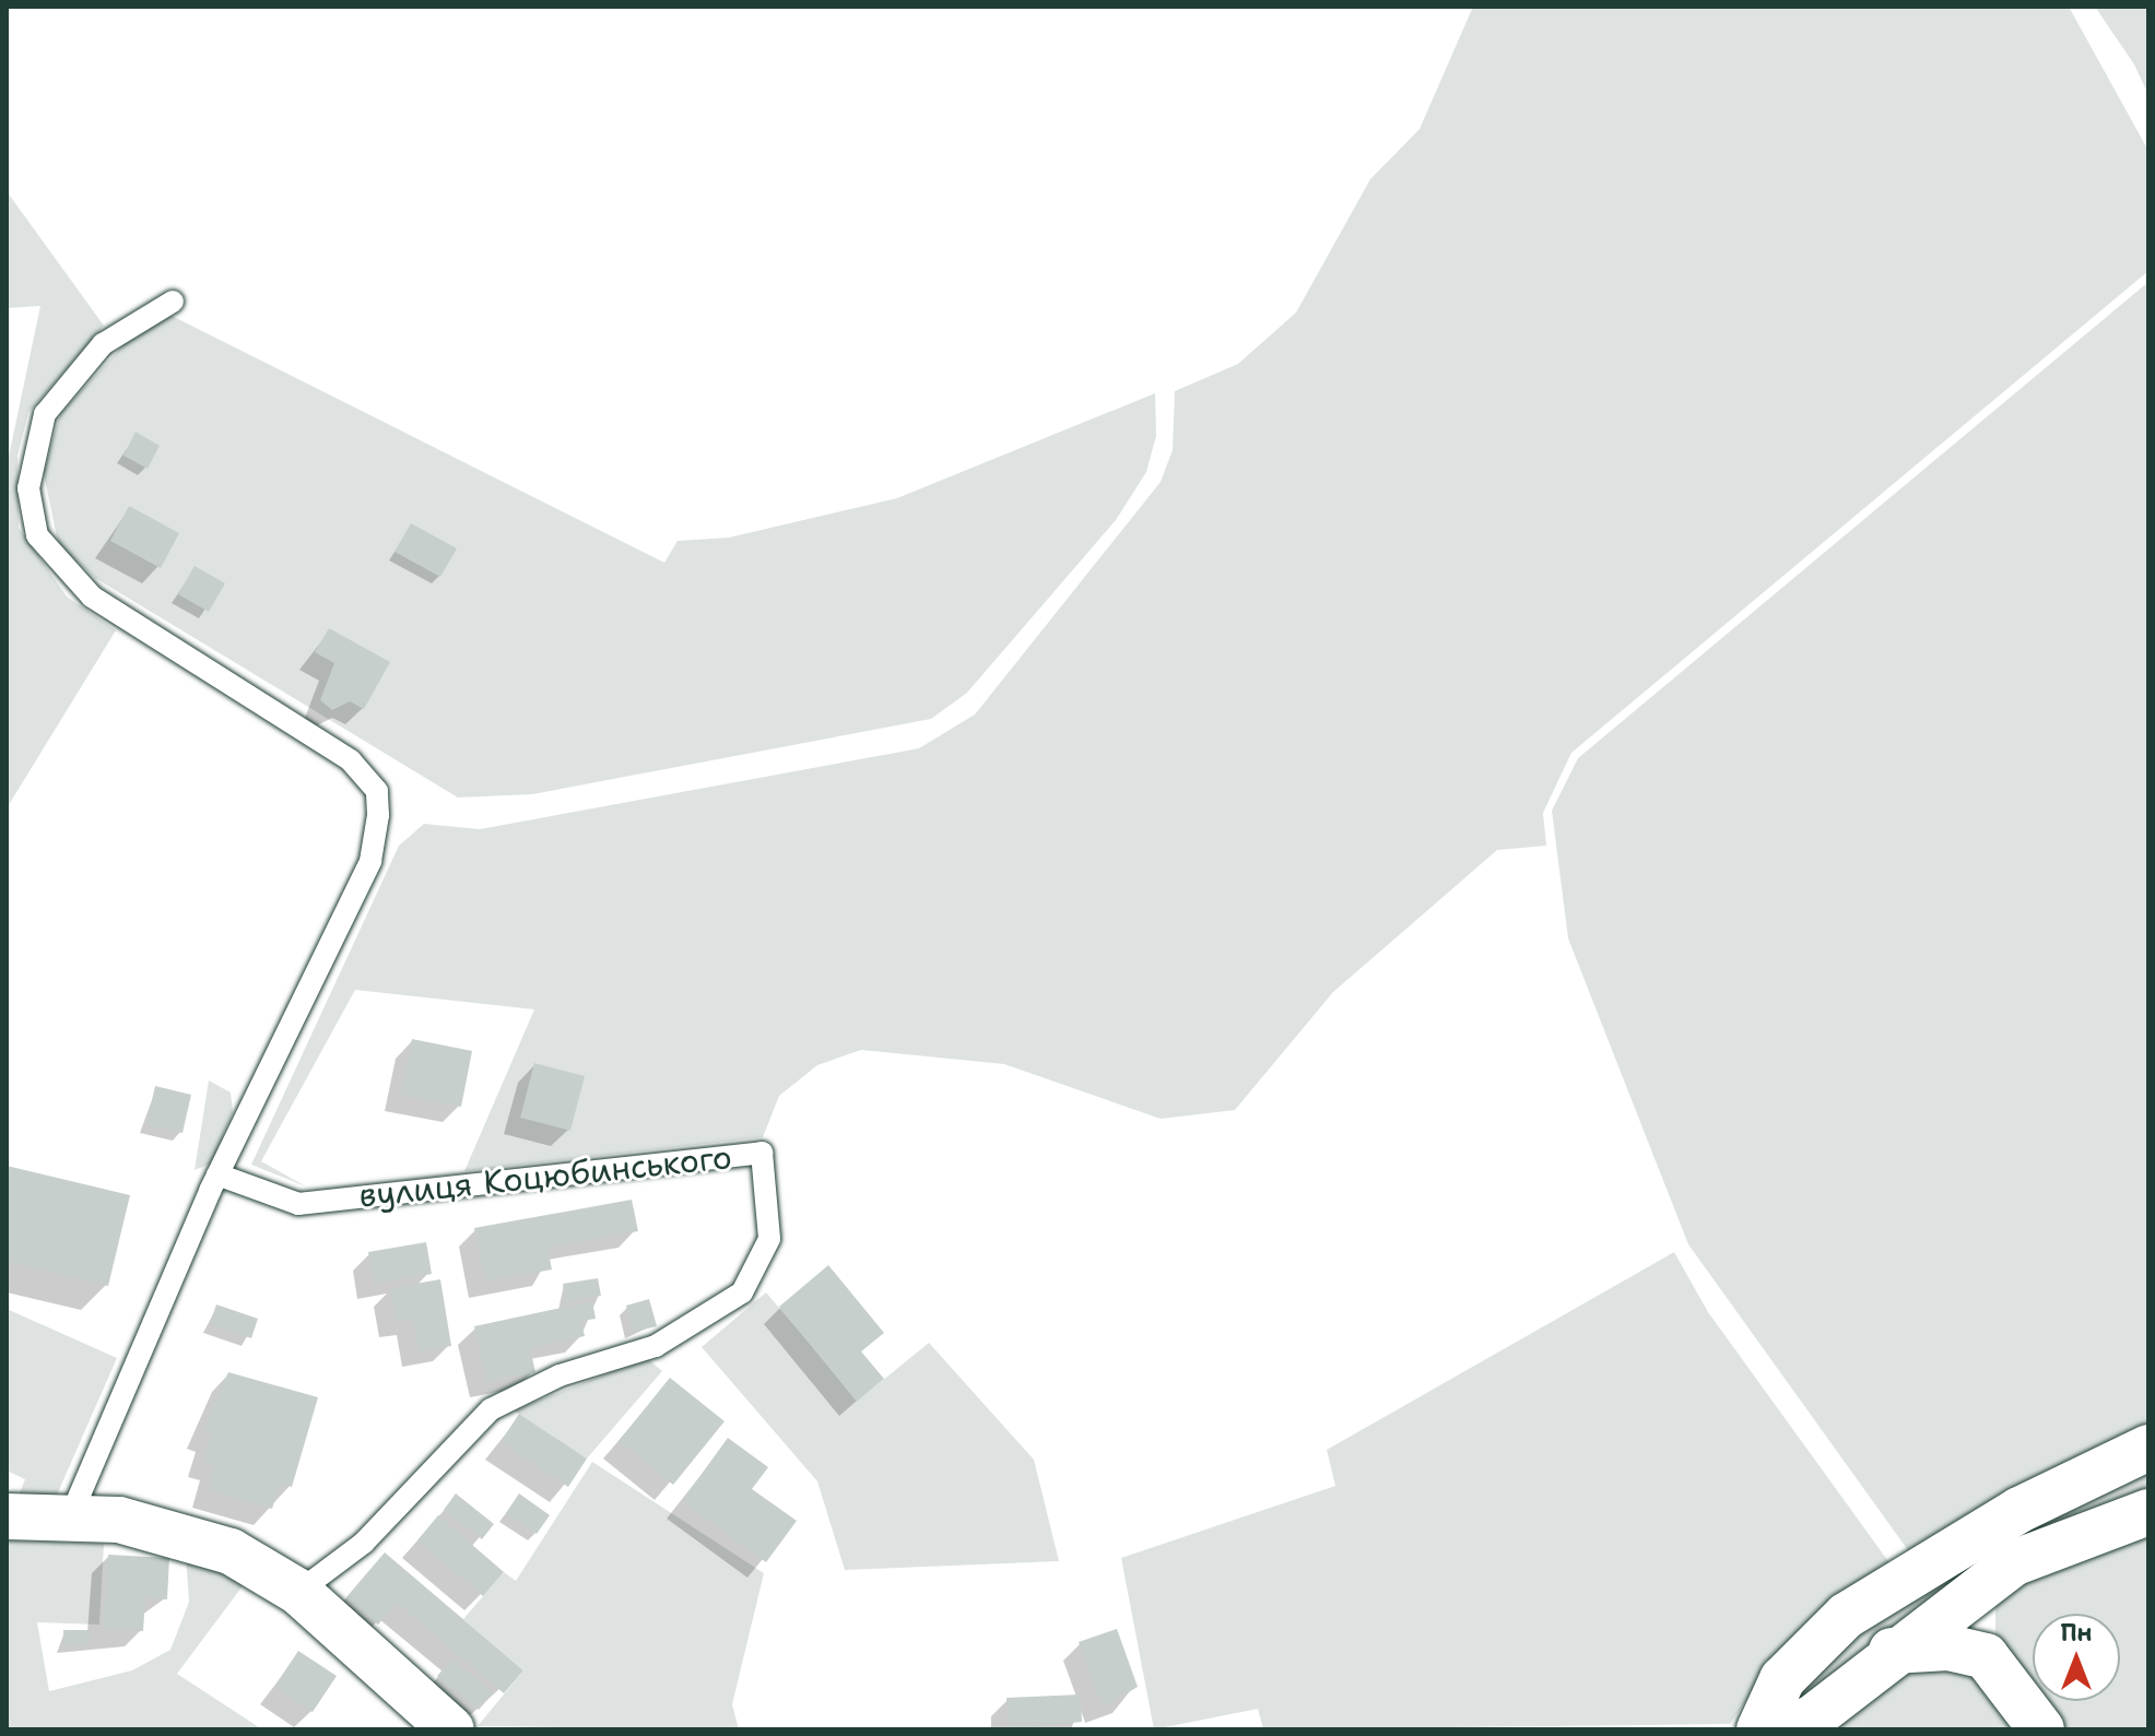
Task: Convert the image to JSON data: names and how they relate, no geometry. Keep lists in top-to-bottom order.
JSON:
{
  "streets": {
    "lane": ["вулиця Коцюбинського"]
  },
  "north": "top"
}
